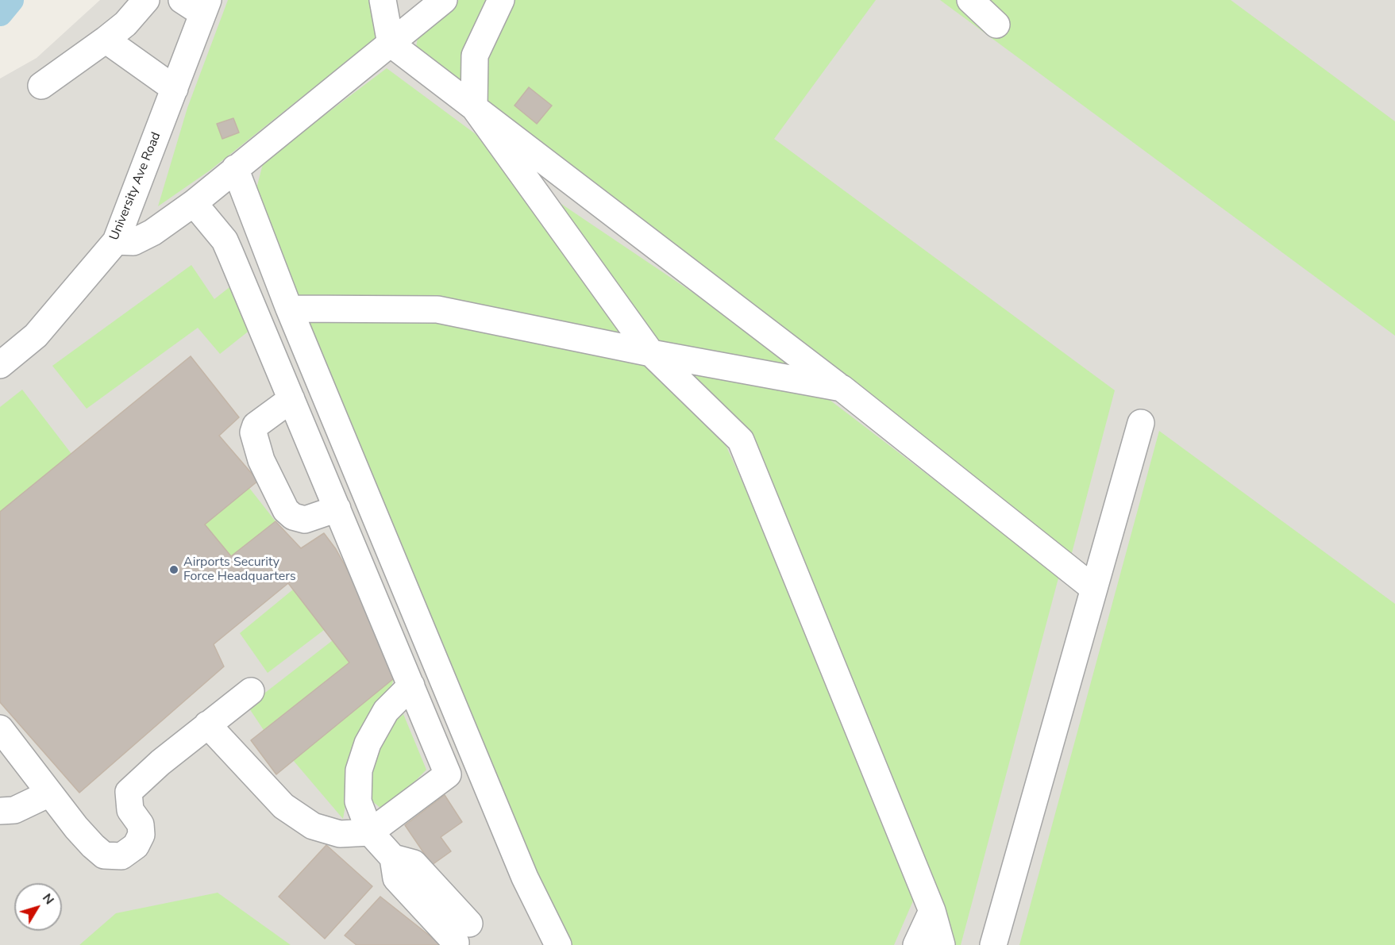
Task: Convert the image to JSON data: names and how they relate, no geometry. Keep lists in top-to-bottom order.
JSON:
{
  "streets": {
    "street": ["University Ave Road"]
  },
  "places": ["Airports Security Force Headquarters"],
  "north": "top right"
}
